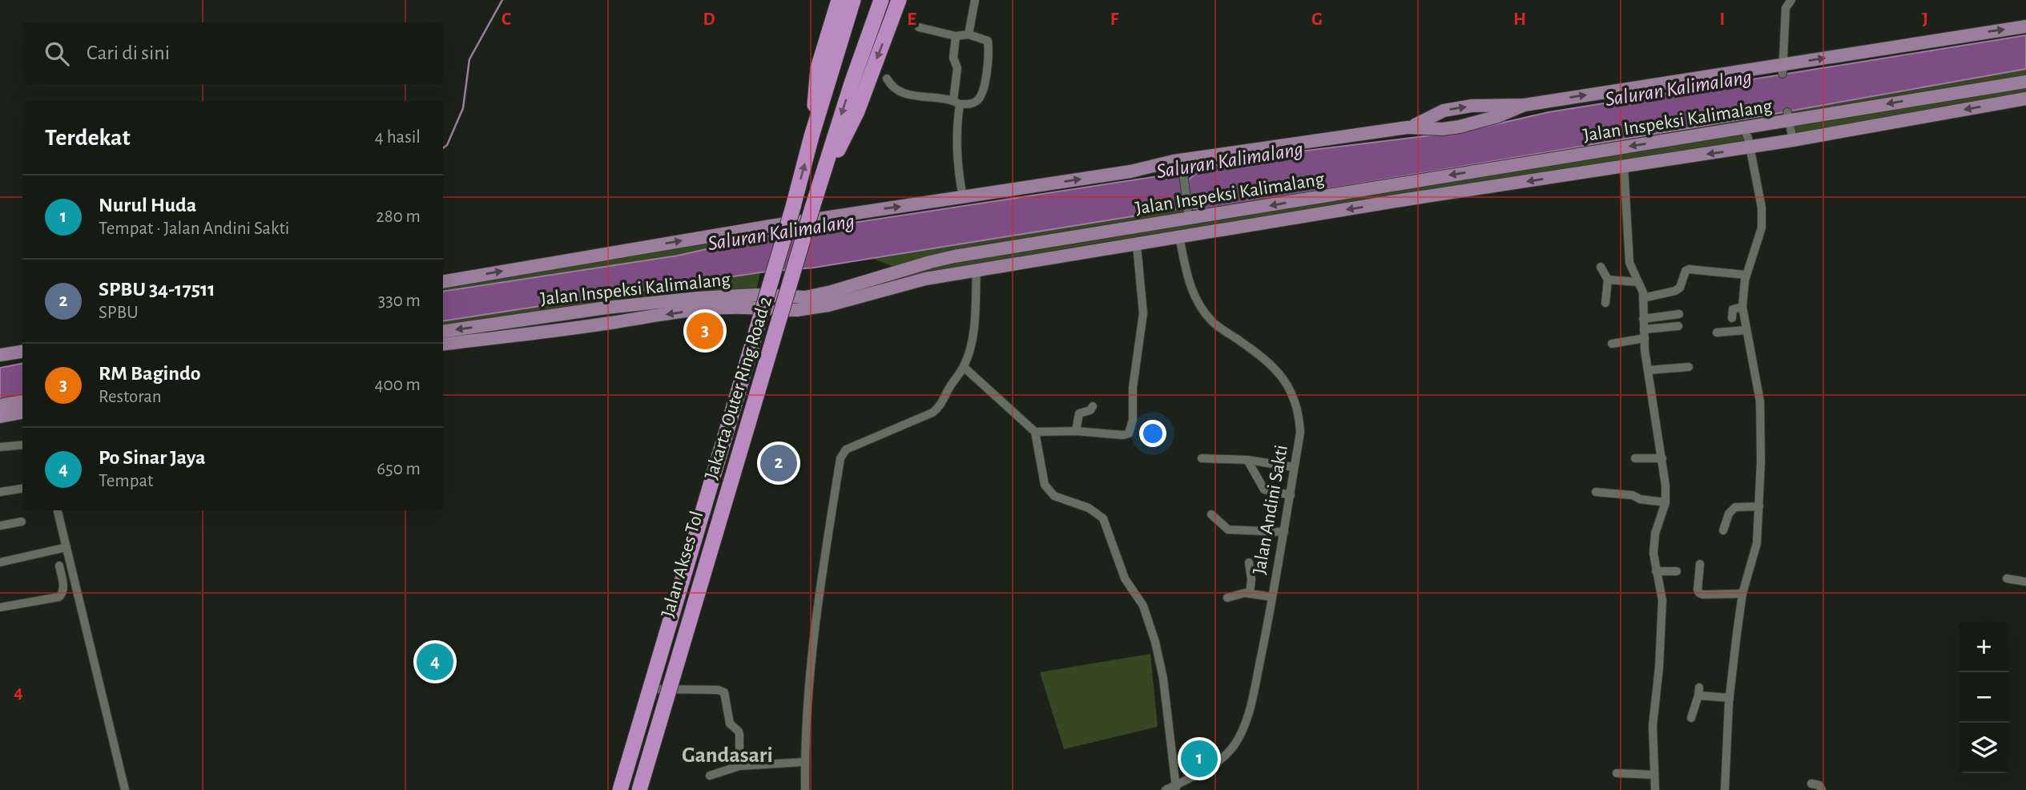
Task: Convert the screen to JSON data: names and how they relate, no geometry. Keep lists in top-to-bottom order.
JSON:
{
  "streets": {
    "highway": ["Jakarta Outer Ring Road 2"],
    "main road": ["Jalan Inspeksi Kalimalang", "Jalan Akses Tol"],
    "street": ["Jalan Andini Sakti"]
  },
  "crossings": [
    ["Jalan Inspeksi Kalimalang", "Jalan Andini Sakti"],
    ["Jalan Inspeksi Kalimalang", "Jalan Akses Tol"],
    ["Jakarta Outer Ring Road 2", "Jalan Akses Tol"]
  ],
  "districts": ["Gandasari"],
  "water": ["Saluran Kalimalang"],
  "page": {
    "search": "Cari di sini",
    "heading": ["Terdekat", "4 hasil"],
    "list": [
      {
        "mark": "1",
        "name": "Nurul Huda",
        "note": "Tempat · Jalan Andini Sakti",
        "value": "280 m"
      },
      {
        "mark": "2",
        "name": "SPBU 34-17511",
        "note": "SPBU",
        "value": "330 m"
      },
      {
        "mark": "3",
        "name": "RM Bagindo",
        "note": "Restoran",
        "value": "400 m"
      },
      {
        "mark": "4",
        "name": "Po Sinar Jaya",
        "note": "Tempat",
        "value": "650 m"
      }
    ],
    "pins": [
      "3",
      "2",
      "4",
      "1"
    ],
    "map_buttons": ["+", "−"]
  },
  "grid": {
    "columns": [
      "C",
      "D",
      "E",
      "F",
      "G",
      "H",
      "I",
      "J"
    ],
    "rows": ["4"]
  }
}
